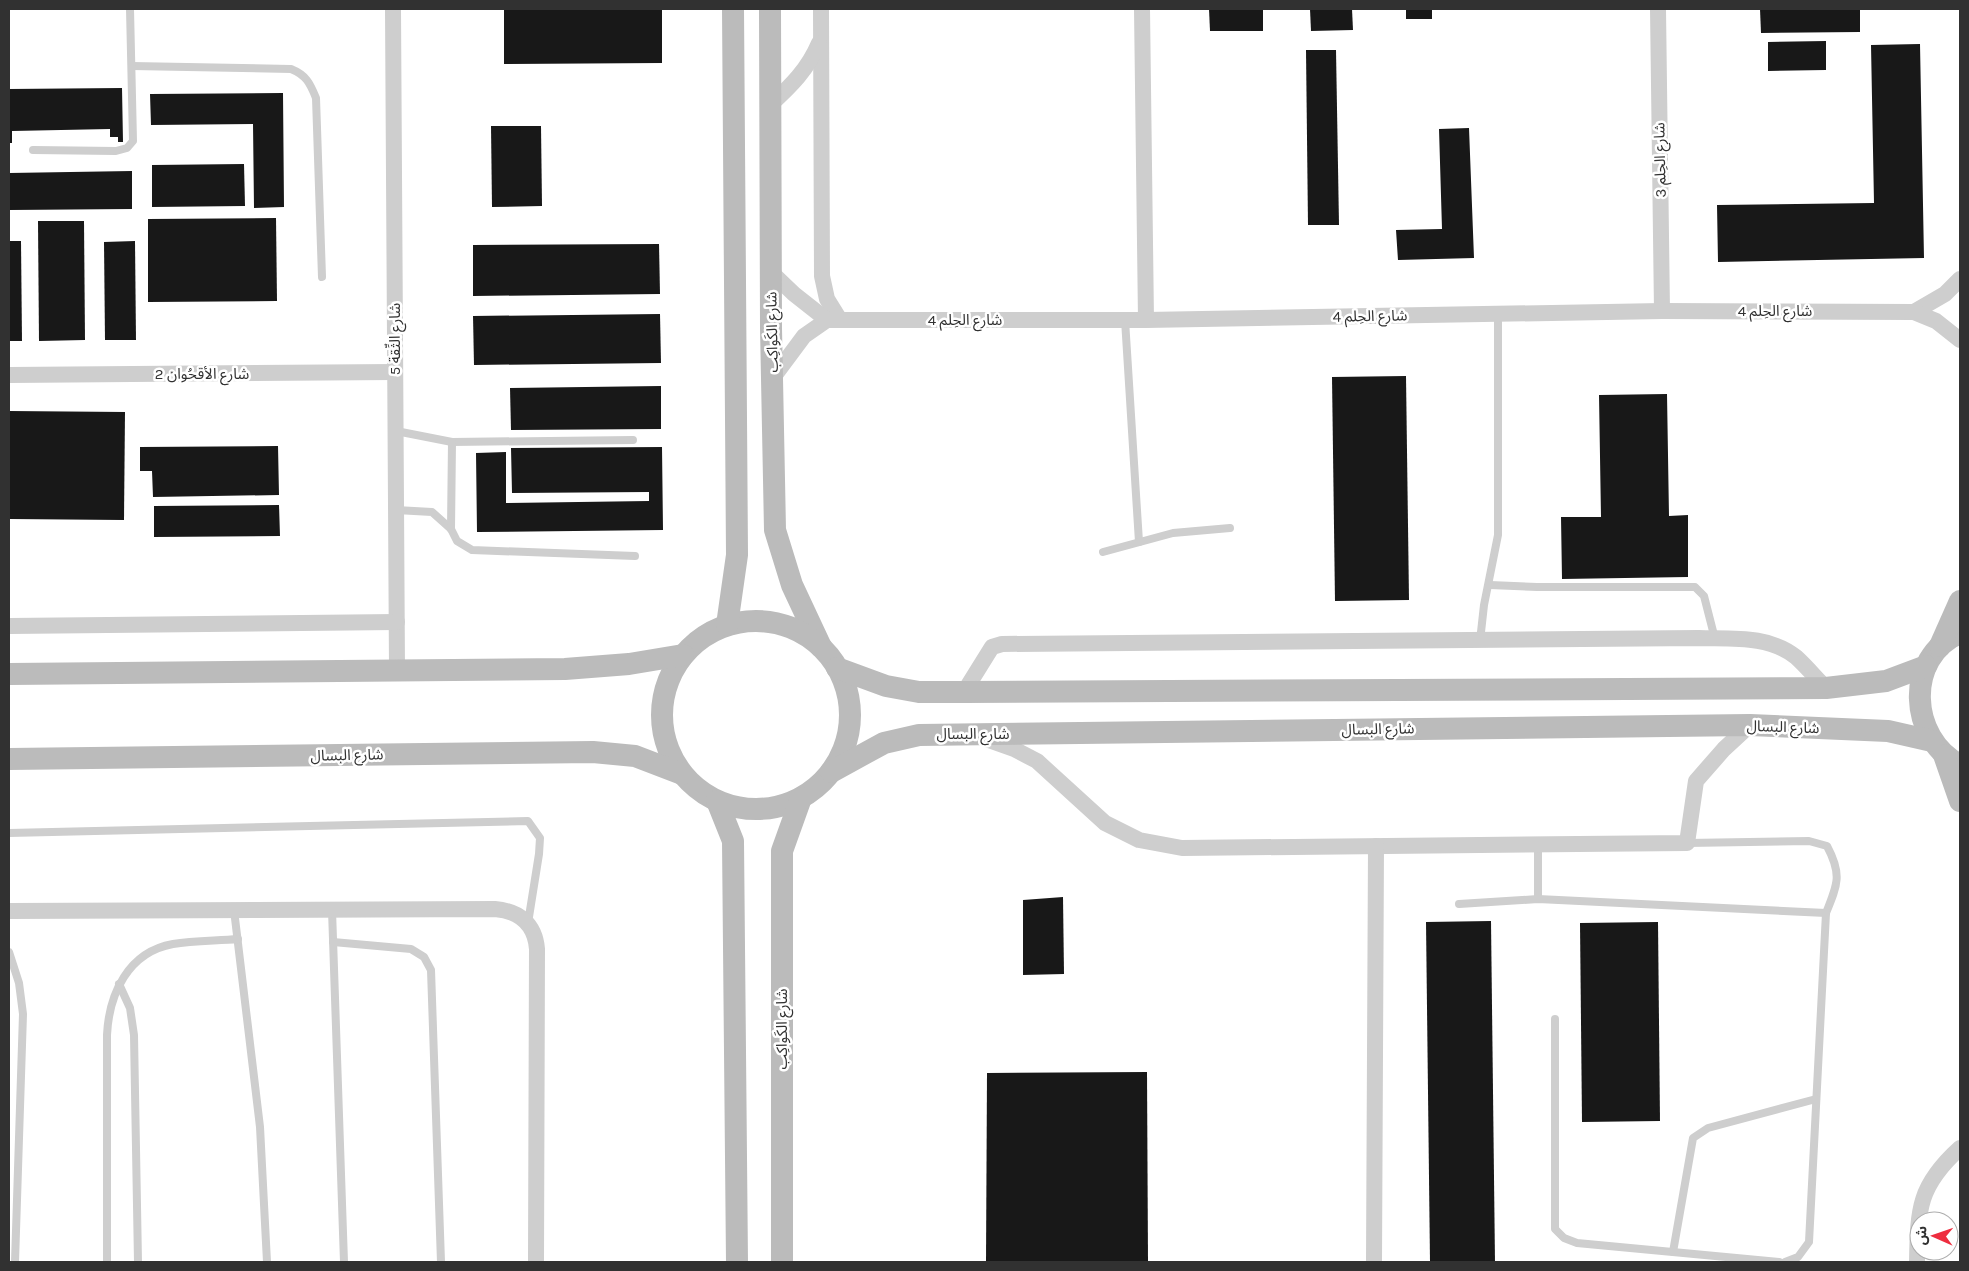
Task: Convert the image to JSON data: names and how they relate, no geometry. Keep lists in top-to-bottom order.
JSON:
{
  "streets": {
    "street": [
      "شارع الحِلم 3",
      "شارع الحِلم 4",
      "شارع الكَواكِب",
      "شارع الثِّقة 5",
      "شارع الأقحُوان 2",
      "شارع البسال"
    ]
  },
  "crossings": [
    ["شارع الحِلم 3", "شارع الحِلم 4"],
    ["شارع الثِّقة 5", "شارع الأقحُوان 2"]
  ],
  "north": "left"
}
